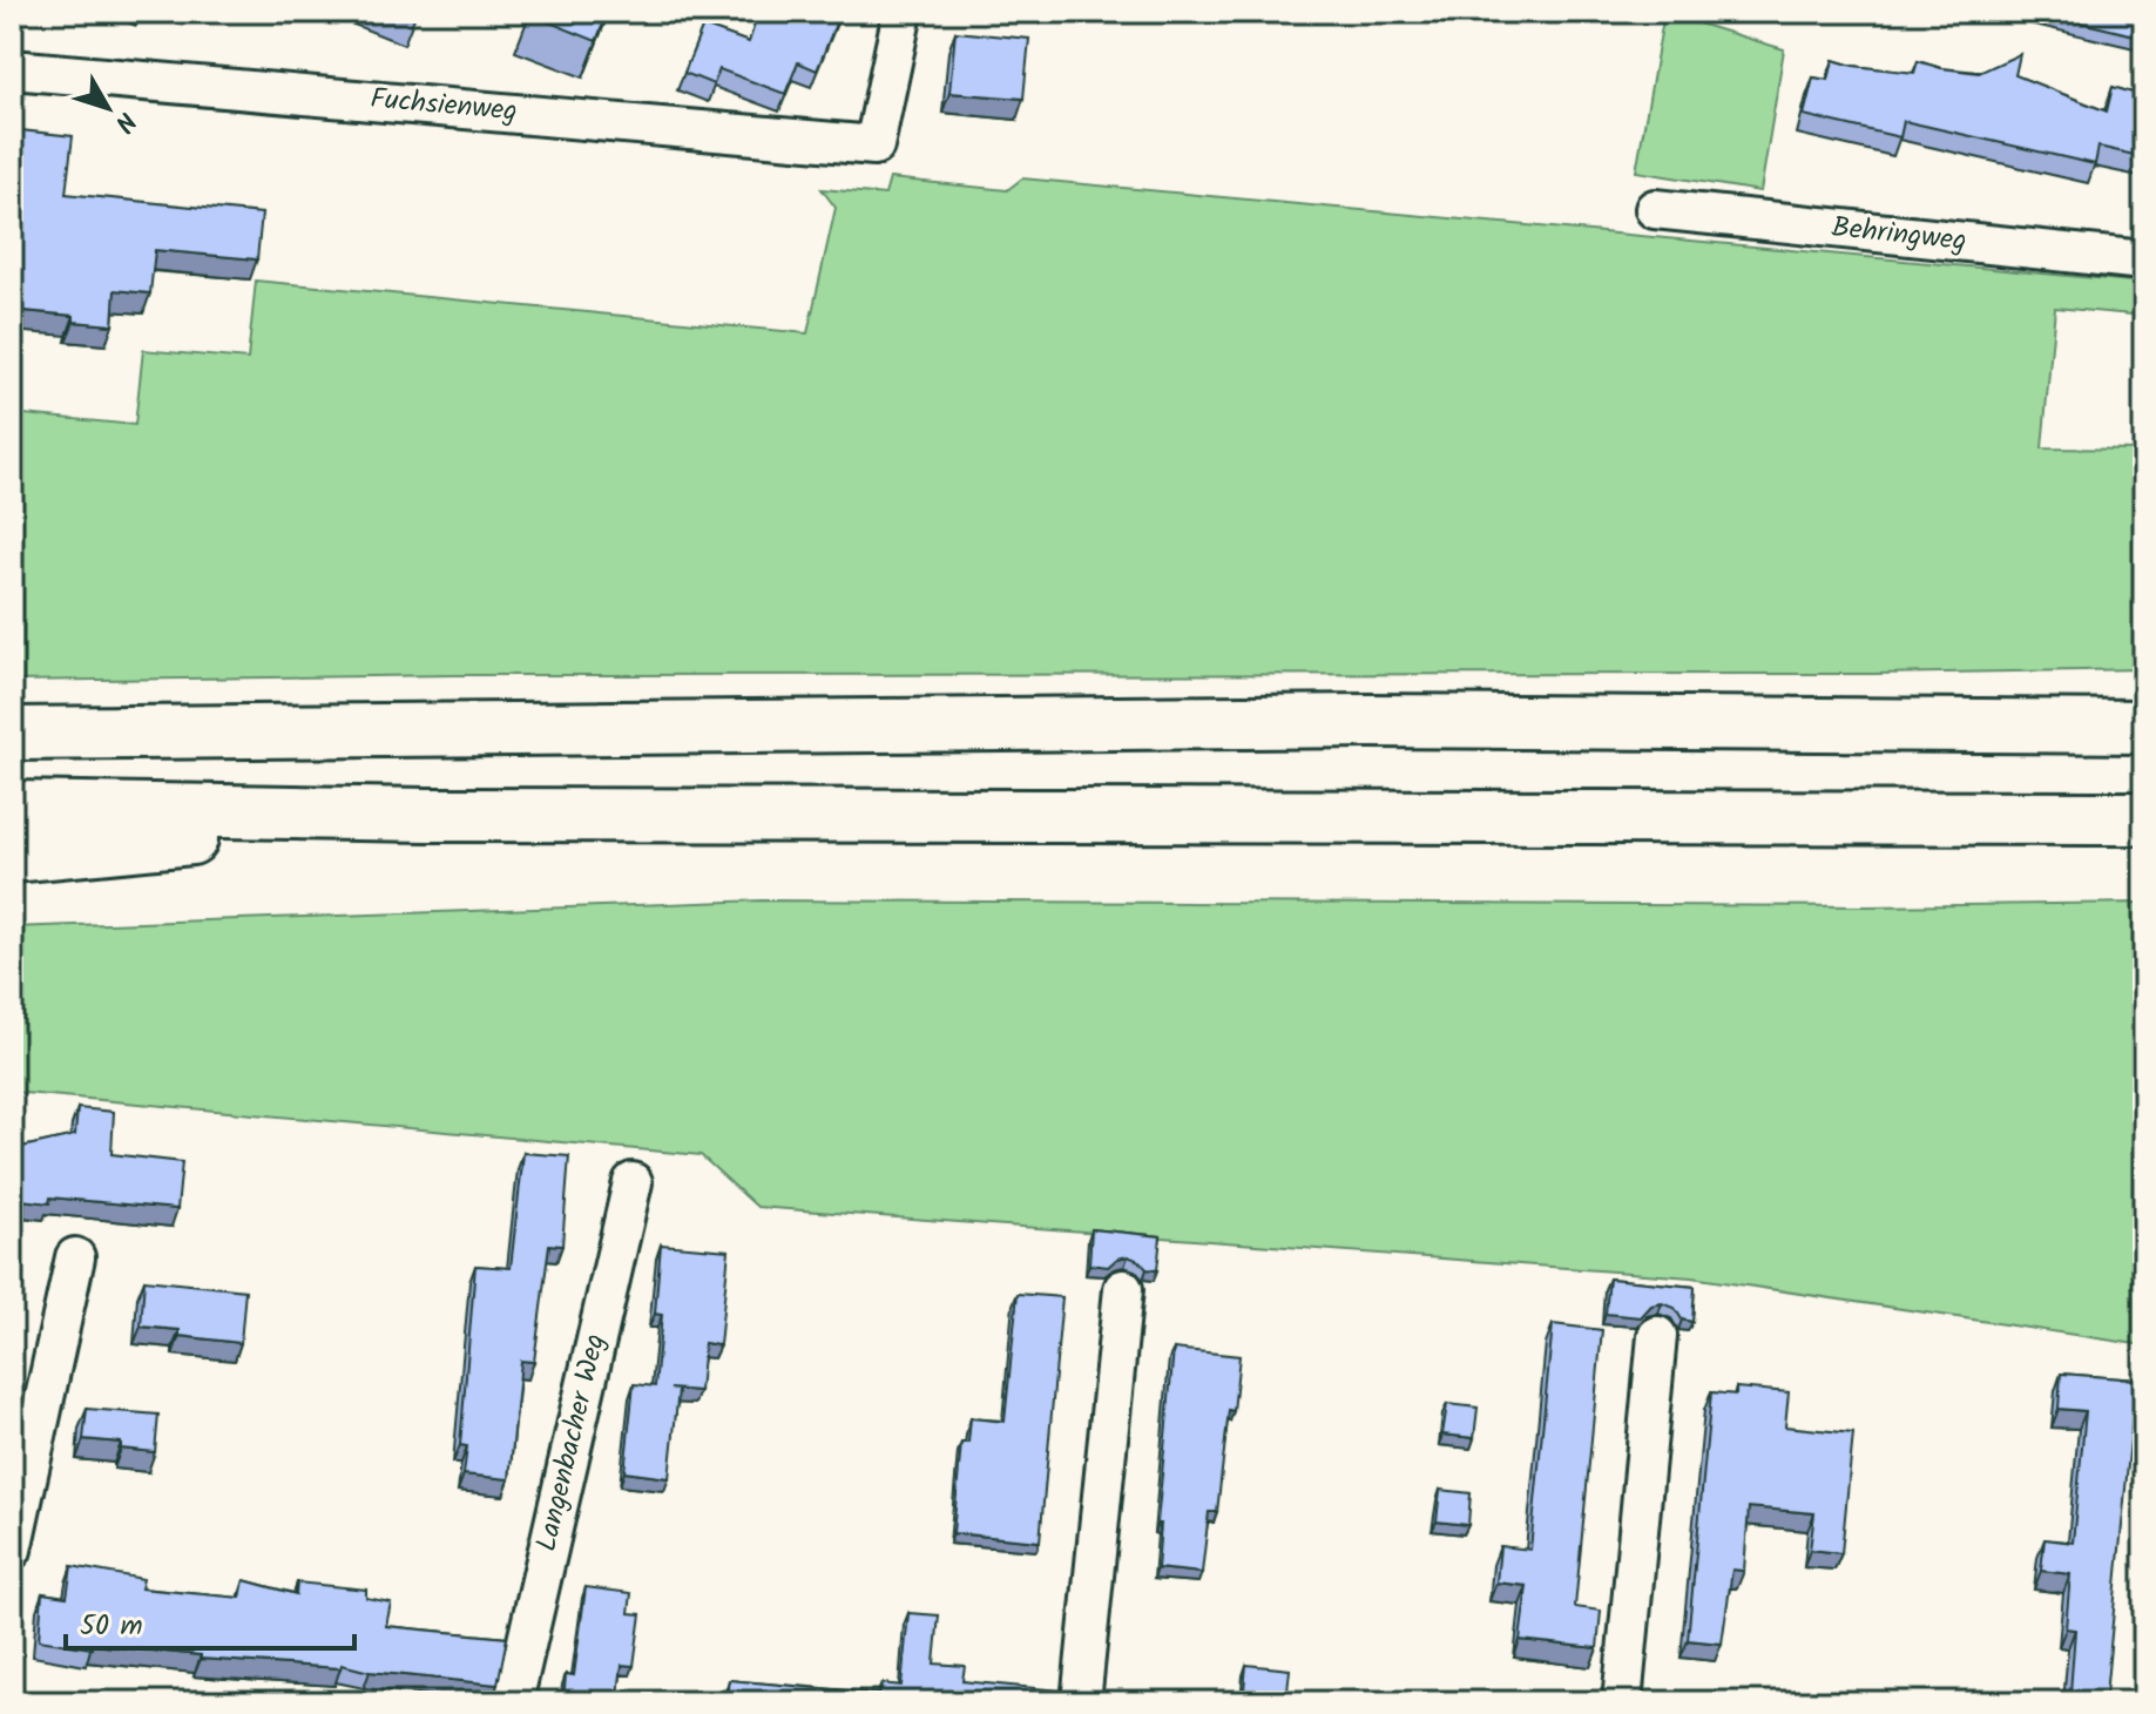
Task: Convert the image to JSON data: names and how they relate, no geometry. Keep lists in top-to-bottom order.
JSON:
{
  "streets": {
    "street": ["Fuchsienweg", "Behringweg", "Langenbacher Weg"]
  },
  "scale_bar": "50 m",
  "north": "bottom right"
}
